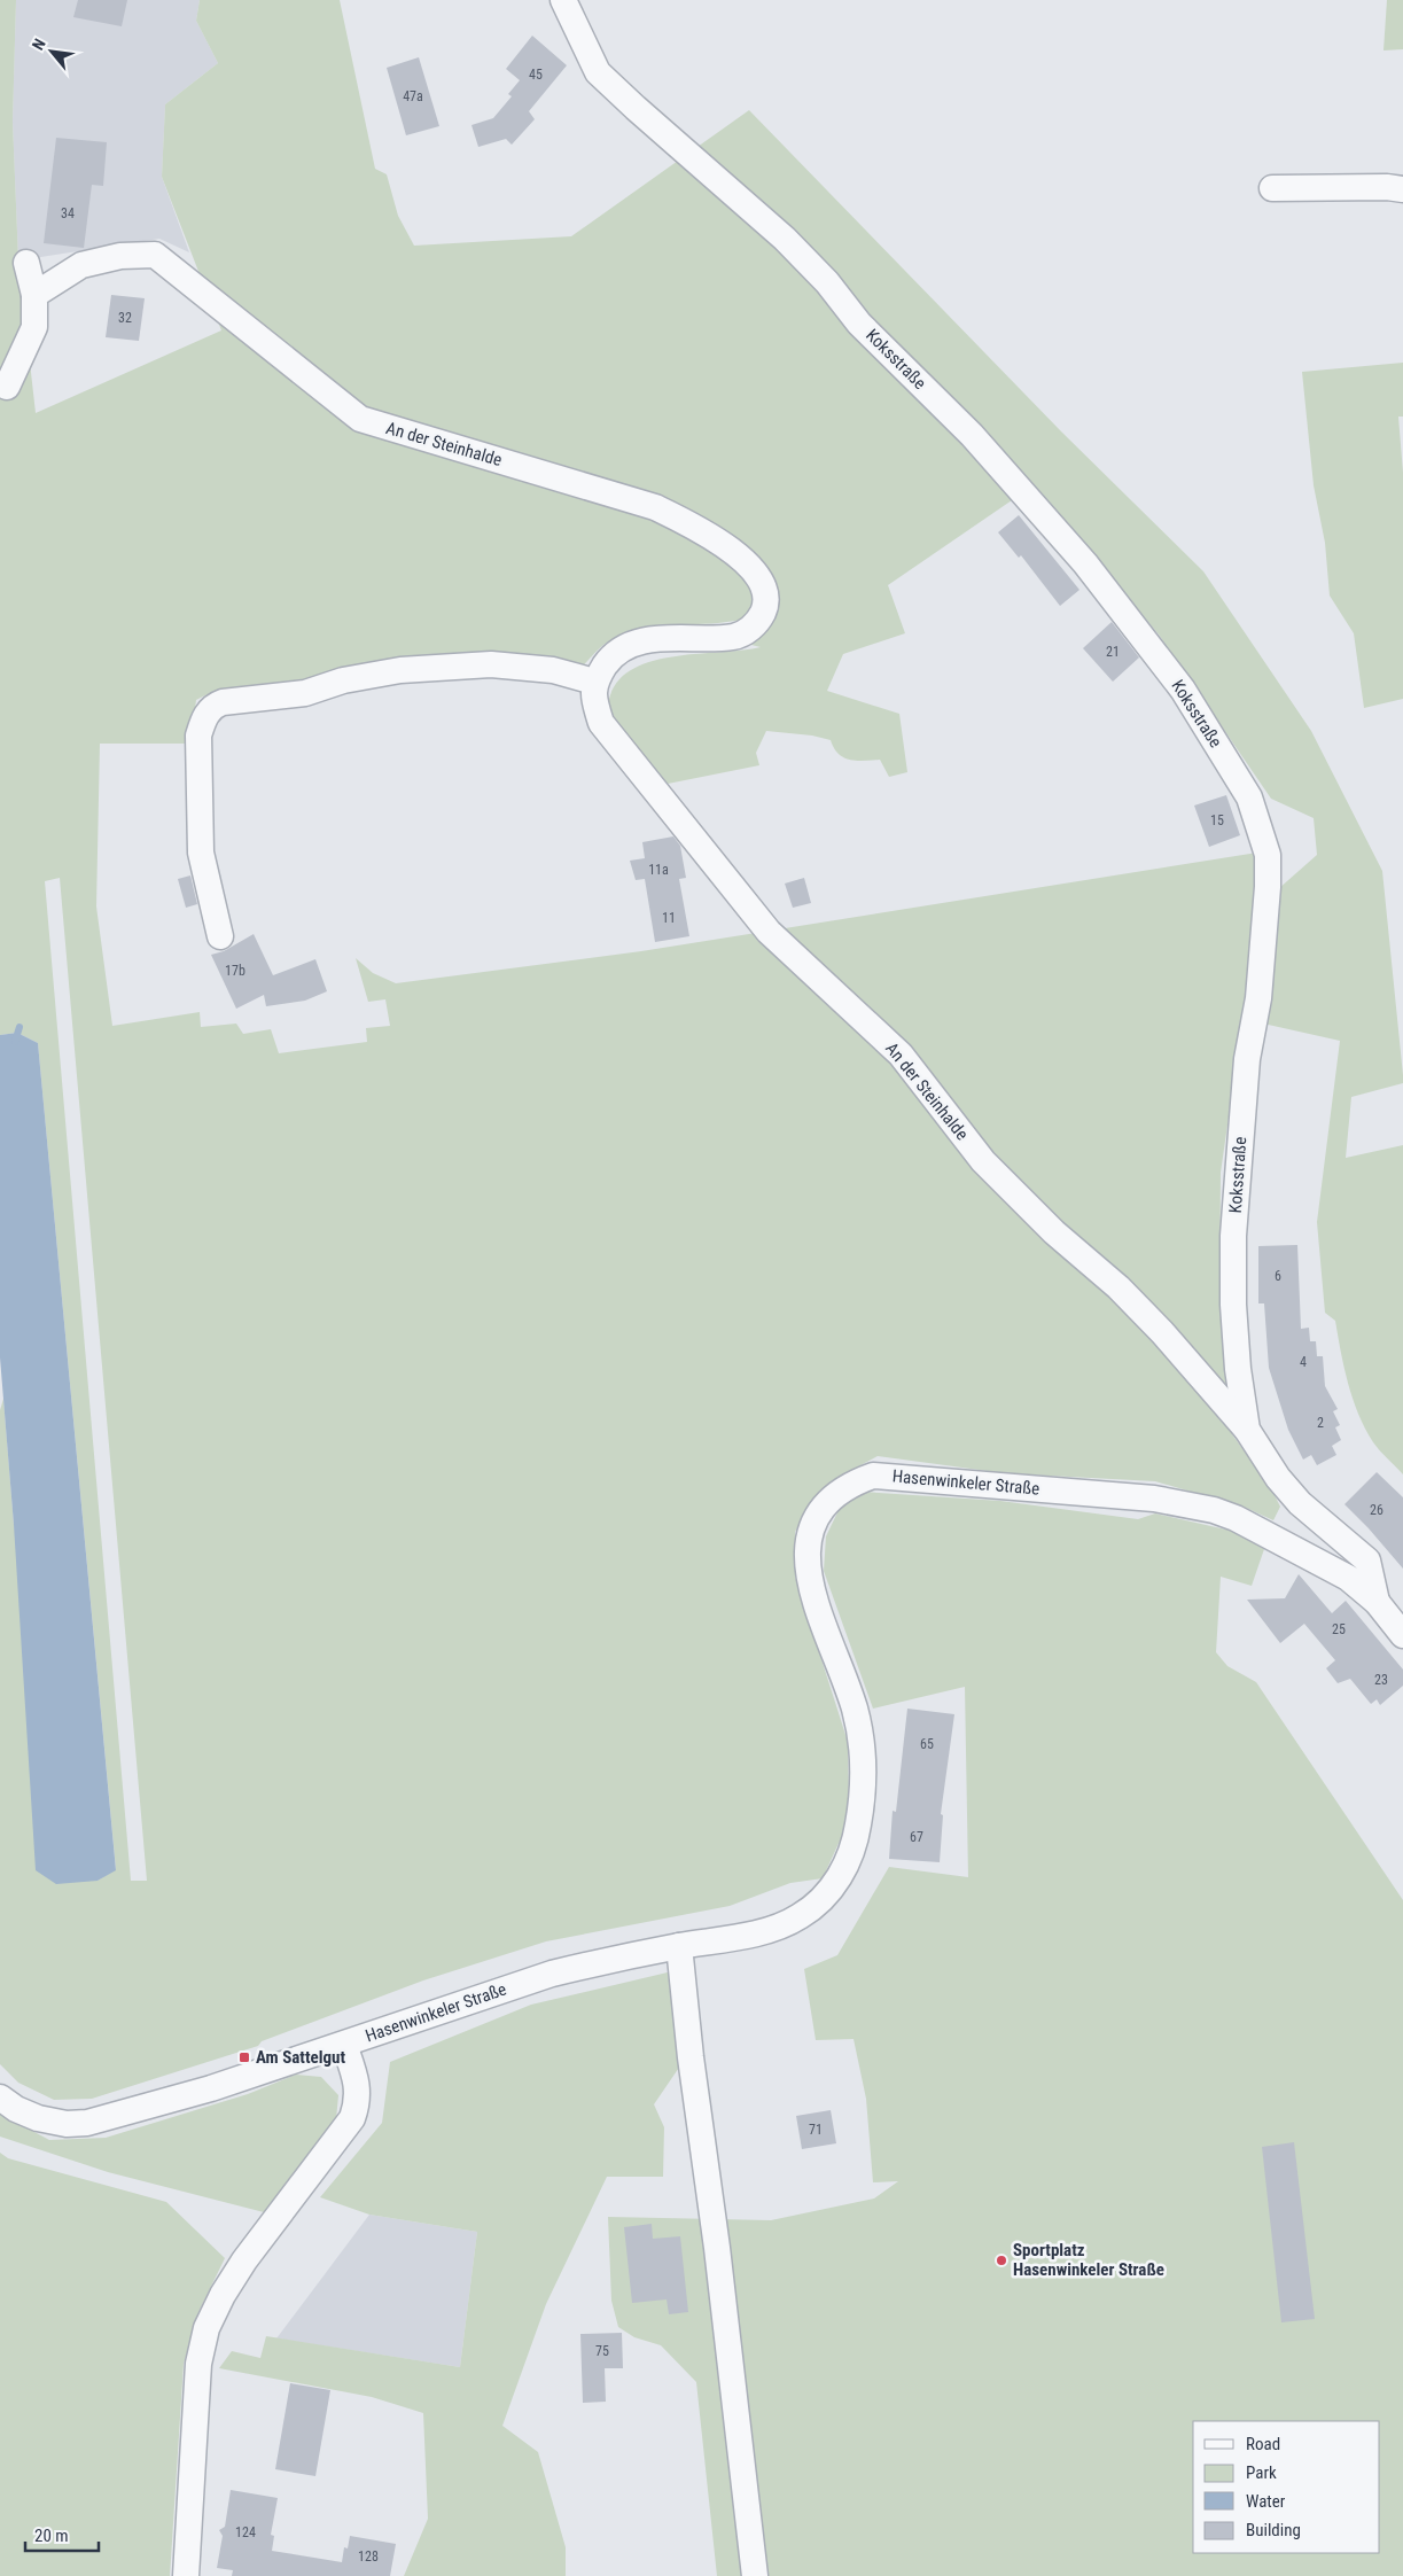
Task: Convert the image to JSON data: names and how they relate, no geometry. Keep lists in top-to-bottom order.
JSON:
{
  "streets": {
    "street": ["Koksstraße", "An der Steinhalde", "Hasenwinkeler Straße"]
  },
  "crossings": [
    ["Koksstraße", "An der Steinhalde"],
    ["Koksstraße", "Hasenwinkeler Straße"]
  ],
  "places": {
    "transit": ["Am Sattelgut"],
    "other": ["Sportplatz Hasenwinkeler Straße"]
  },
  "house_numbers": [
    "45",
    "47a",
    "34",
    "32",
    "21",
    "15",
    "11a",
    "11",
    "17b",
    "6",
    "4",
    "2",
    "26",
    "25",
    "23",
    "65",
    "67",
    "71",
    "75",
    "124",
    "128"
  ],
  "legend": [
    "Road",
    "Park",
    "Water",
    "Building"
  ],
  "scale_bar": "20 m",
  "north": "top left"
}
